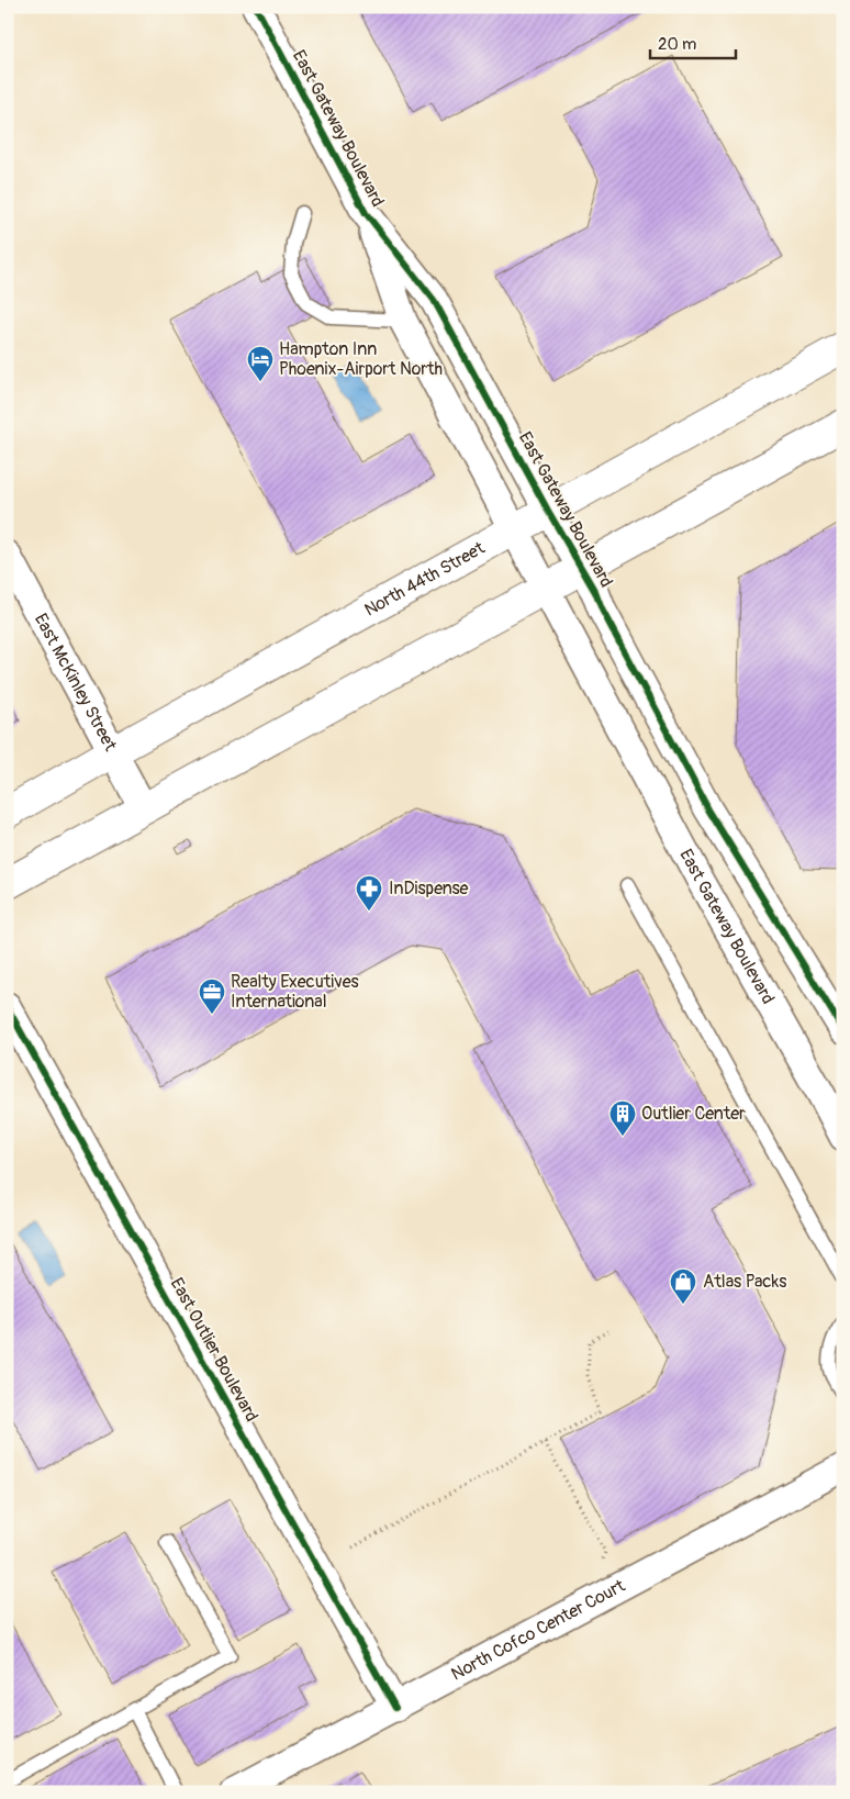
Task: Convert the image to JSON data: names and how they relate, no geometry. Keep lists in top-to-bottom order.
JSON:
{
  "streets": {
    "main road": ["North 44th Street"],
    "street": [
      "East Gateway Boulevard",
      "East McKinley Street",
      "East Outlier Boulevard",
      "North Cofco Center Court"
    ]
  },
  "crossings": [
    ["East Gateway Boulevard", "North 44th Street"],
    ["North 44th Street", "East McKinley Street"],
    ["East Outlier Boulevard", "North Cofco Center Court"]
  ],
  "places": {
    "hotel": ["Hampton Inn Phoenix-Airport North"],
    "pharmacy": ["InDispense"],
    "office": ["Realty Executives International"],
    "building": ["Outlier Center"],
    "shop": ["Atlas Packs"]
  },
  "scale_bar": "20 m"
}
